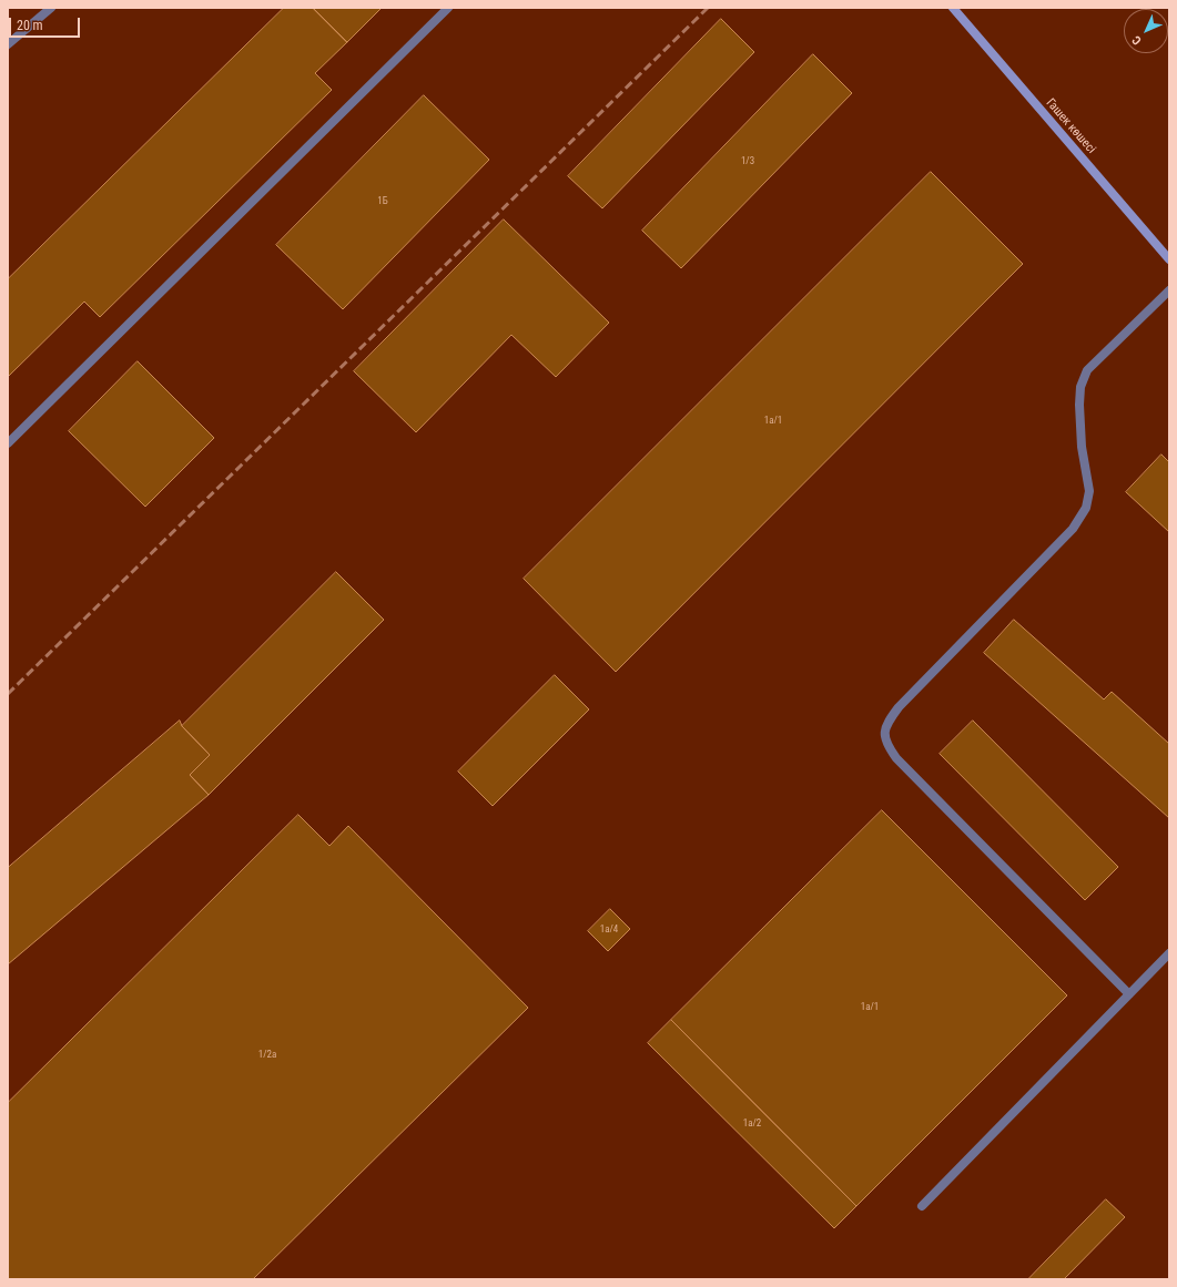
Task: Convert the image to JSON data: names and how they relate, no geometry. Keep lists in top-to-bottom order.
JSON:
{
  "streets": {
    "main road": ["Гашек көшесі"]
  },
  "house_numbers": [
    "1/3",
    "1Б",
    "1а/1",
    "1а/4",
    "1а/1",
    "1/2а",
    "1а/2"
  ],
  "scale_bar": "20 m",
  "north": "bottom left"
}
